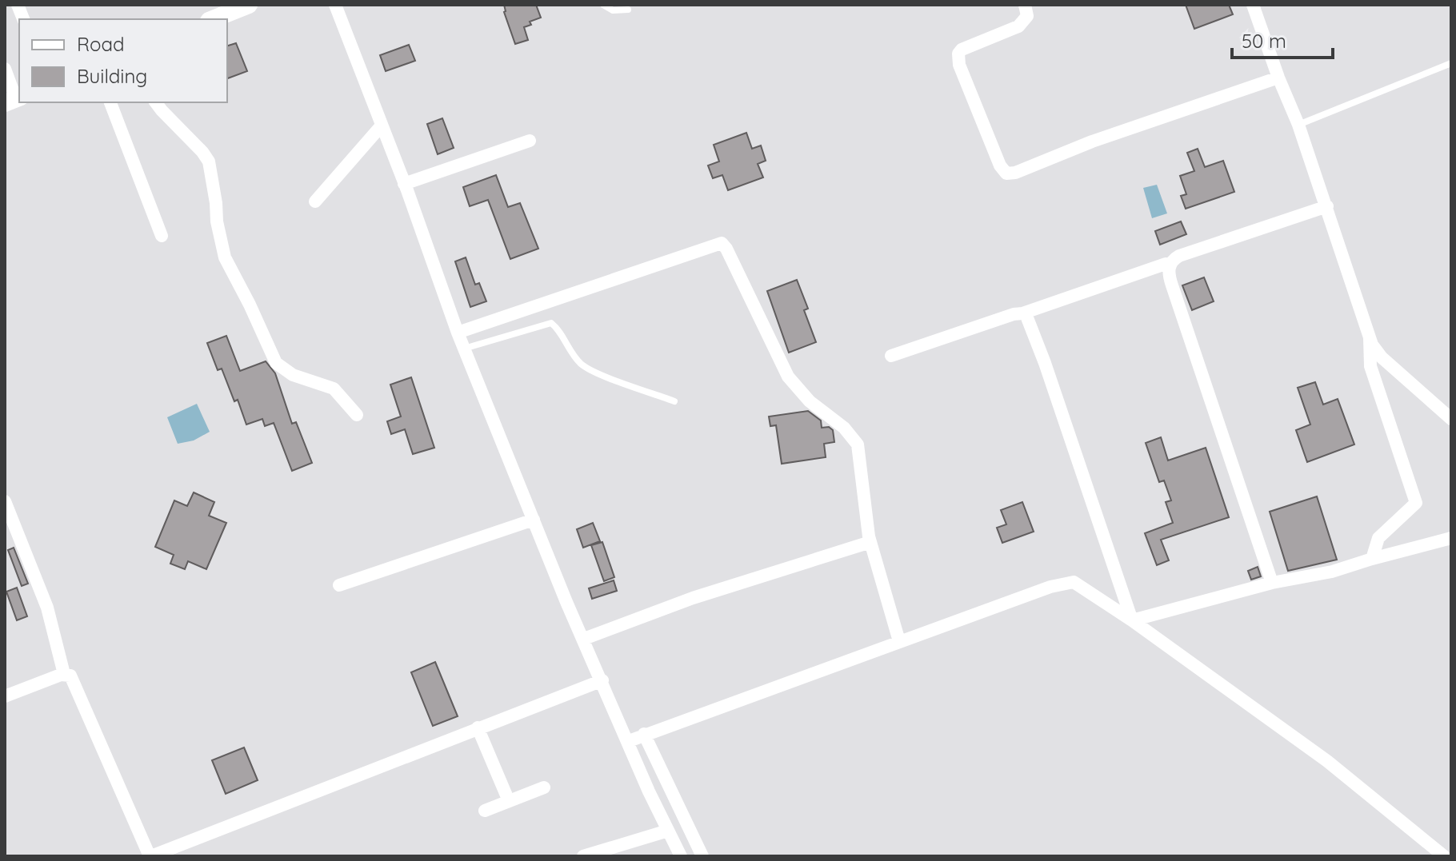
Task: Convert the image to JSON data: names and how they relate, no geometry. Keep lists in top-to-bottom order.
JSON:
{
  "legend": ["Road", "Building"],
  "scale_bar": "50 m"
}
